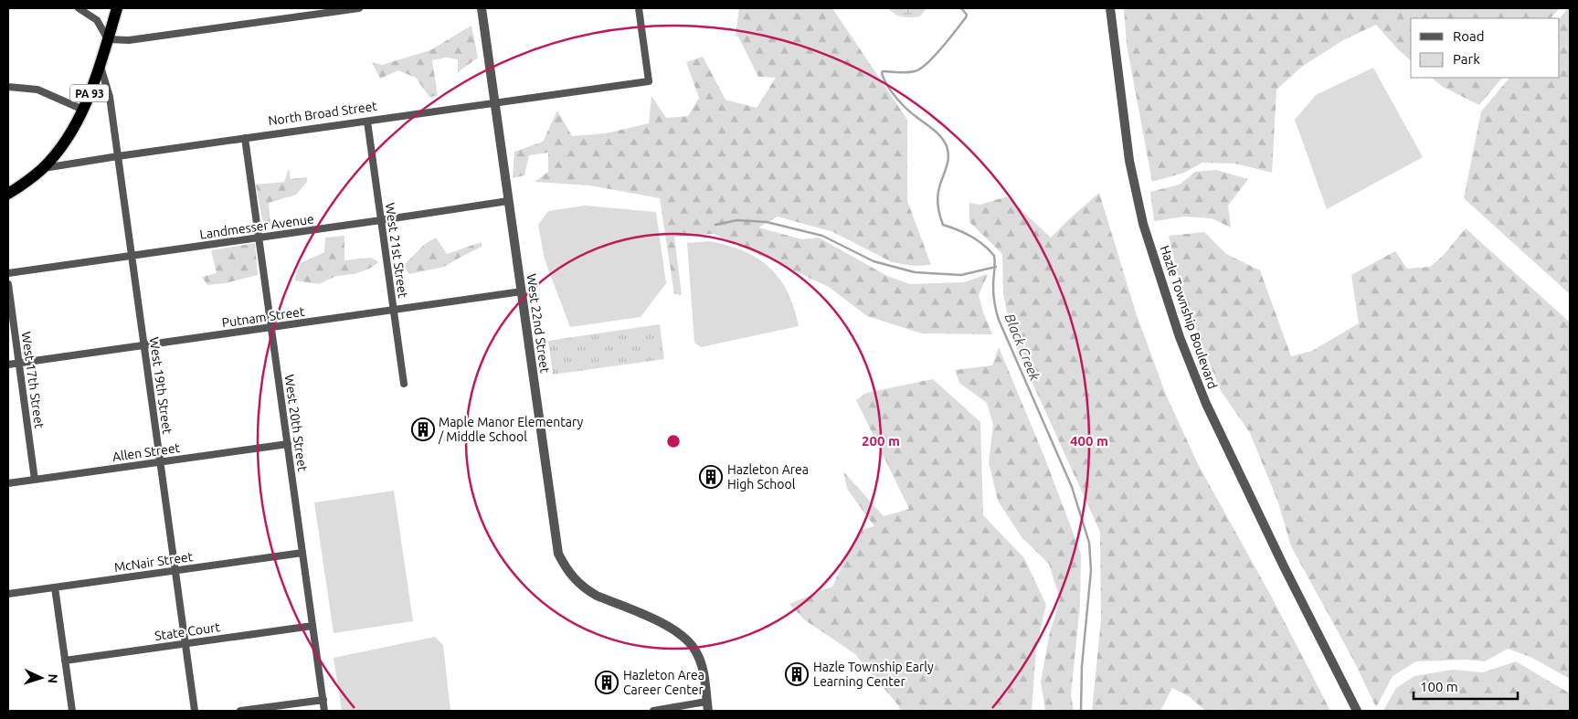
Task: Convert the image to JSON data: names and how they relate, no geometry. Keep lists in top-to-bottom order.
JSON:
{
  "streets": {
    "highway": ["PA 93", "North Broad Street"],
    "street": [
      "Landmesser Avenue",
      "West 21st Street",
      "Putnam Street",
      "Hazle Township Boulevard",
      "West 22nd Street",
      "West 17th Street",
      "West 19th Street",
      "West 20th Street",
      "Allen Street",
      "McNair Street",
      "State Court"
    ]
  },
  "crossings": [
    ["PA 93", "North Broad Street"],
    ["PA 93", "West 19th Street"],
    ["North Broad Street", "West 21st Street"],
    ["North Broad Street", "West 22nd Street"],
    ["North Broad Street", "West 19th Street"],
    ["North Broad Street", "West 20th Street"],
    ["Landmesser Avenue", "West 21st Street"],
    ["Landmesser Avenue", "West 22nd Street"],
    ["Landmesser Avenue", "West 19th Street"],
    ["Landmesser Avenue", "West 20th Street"],
    ["West 21st Street", "Putnam Street"],
    ["Putnam Street", "West 22nd Street"],
    ["Putnam Street", "West 17th Street"],
    ["Putnam Street", "West 19th Street"],
    ["Putnam Street", "West 20th Street"],
    ["West 17th Street", "Allen Street"],
    ["West 19th Street", "Allen Street"],
    ["West 19th Street", "McNair Street"],
    ["West 19th Street", "State Court"],
    ["West 20th Street", "Allen Street"],
    ["West 20th Street", "McNair Street"],
    ["West 20th Street", "State Court"]
  ],
  "water": ["Black Creek"],
  "places": {
    "building": [
      "Maple Manor Elementary / Middle School",
      "Hazleton Area High School",
      "Hazle Township Early Learning Center",
      "Hazleton Area Career Center"
    ]
  },
  "legend": ["Road", "Park"],
  "scale_bar": "100 m",
  "north": "right",
  "rings": ["200 m", "400 m"]
}
